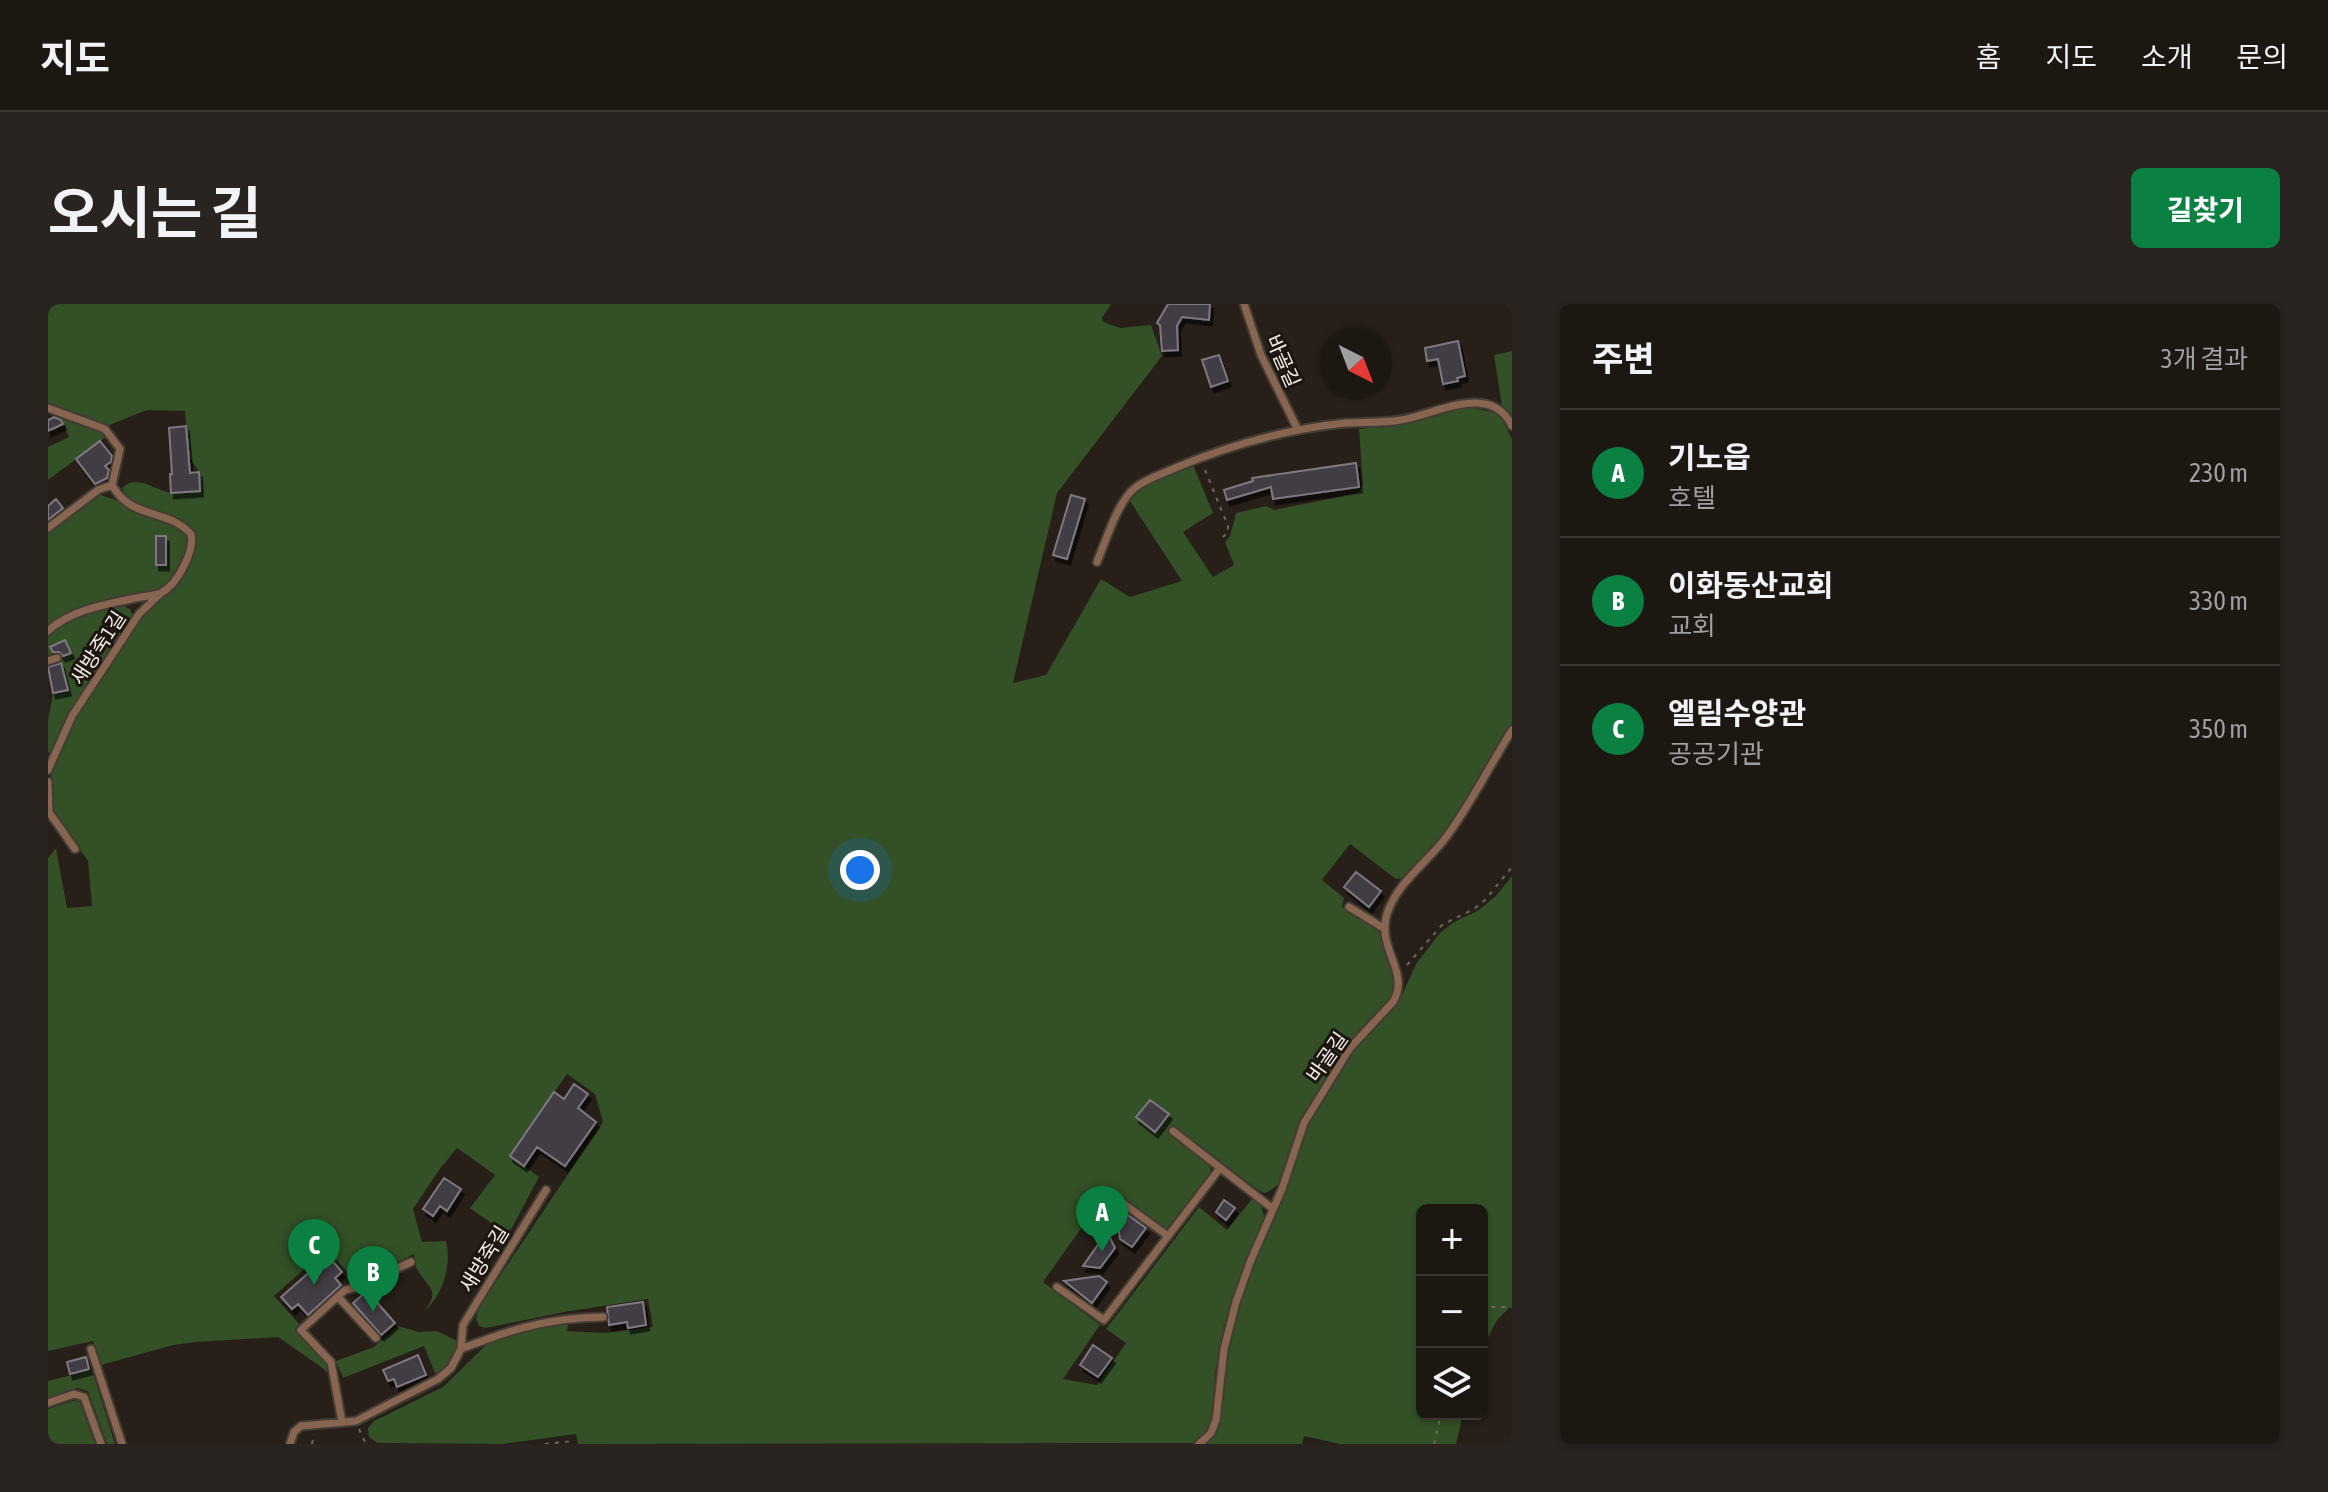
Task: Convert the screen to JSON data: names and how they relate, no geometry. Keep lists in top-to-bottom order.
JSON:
{
  "streets": {
    "lane": ["바골길", "새방죽1길", "새방죽길"]
  },
  "north": "bottom right",
  "page": {
    "header": "지도",
    "nav": [
      "홈",
      "지도",
      "소개",
      "문의"
    ],
    "title": "오시는 길",
    "buttons": "길찾기",
    "heading": ["주변", "3개 결과"],
    "list": [
      {
        "mark": "A",
        "name": "기노읍",
        "note": "호텔",
        "value": "230 m"
      },
      {
        "mark": "B",
        "name": "이화동산교회",
        "note": "교회",
        "value": "330 m"
      },
      {
        "mark": "C",
        "name": "엘림수양관",
        "note": "공공기관",
        "value": "350 m"
      }
    ],
    "pins": ["A", "C", "B"],
    "map_buttons": ["+", "−"]
  }
}
